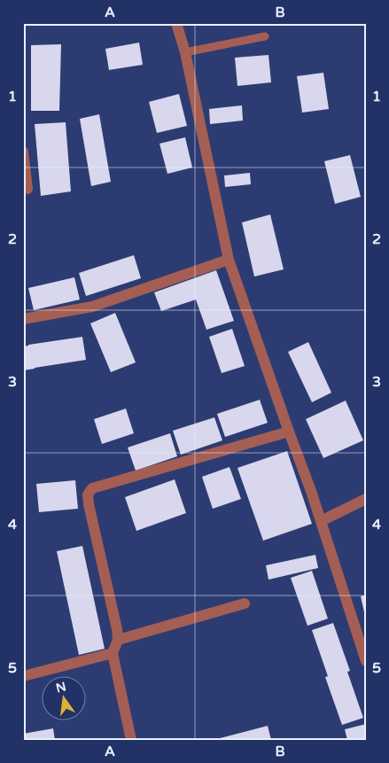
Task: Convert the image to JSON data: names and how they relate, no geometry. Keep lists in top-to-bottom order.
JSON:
{
  "north": "top",
  "grid": {
    "columns": ["A", "B"],
    "rows": [
      "1",
      "2",
      "3",
      "4",
      "5"
    ]
  }
}
